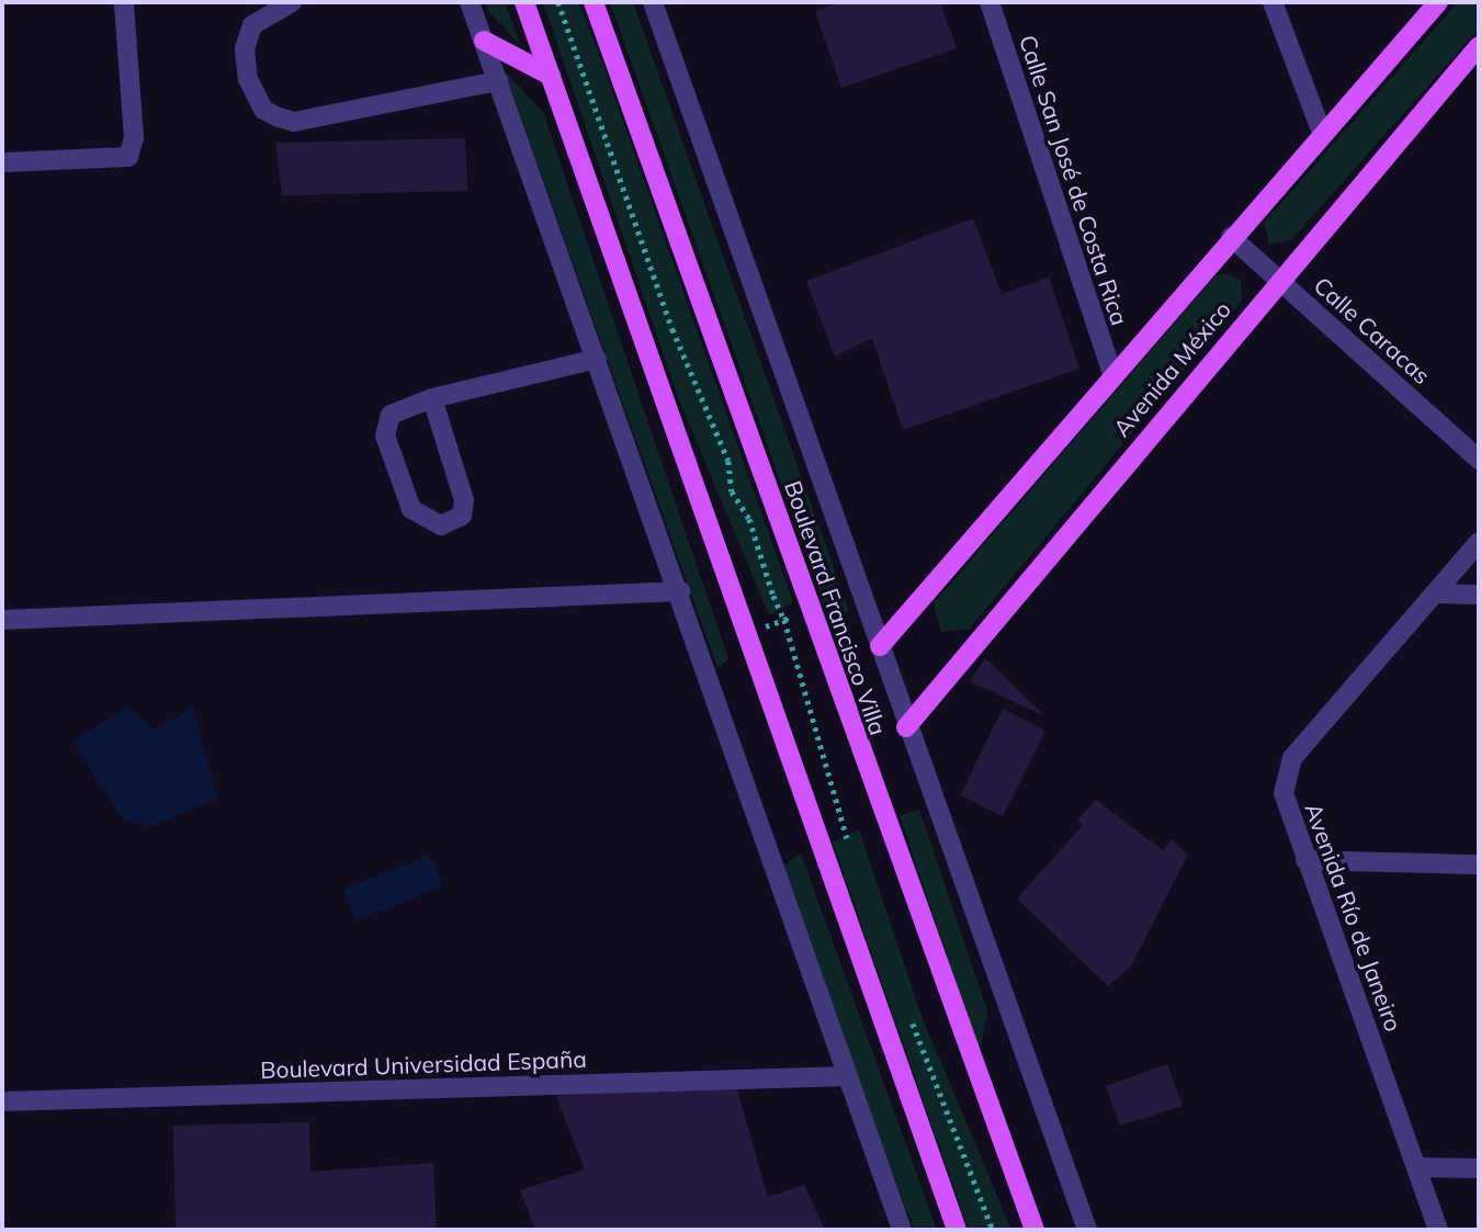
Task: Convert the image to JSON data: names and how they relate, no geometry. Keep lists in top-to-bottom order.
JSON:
{
  "streets": {
    "main road": ["Avenida México", "Boulevard Francisco Villa"],
    "street": [
      "Calle San José de Costa Rica",
      "Calle Caracas",
      "Avenida Río de Janeiro",
      "Boulevard Universidad España"
    ]
  },
  "crossings": [
    ["Calle San José de Costa Rica", "Avenida México"],
    ["Calle Caracas", "Avenida México"],
    ["Avenida México", "Boulevard Francisco Villa"]
  ]
}
